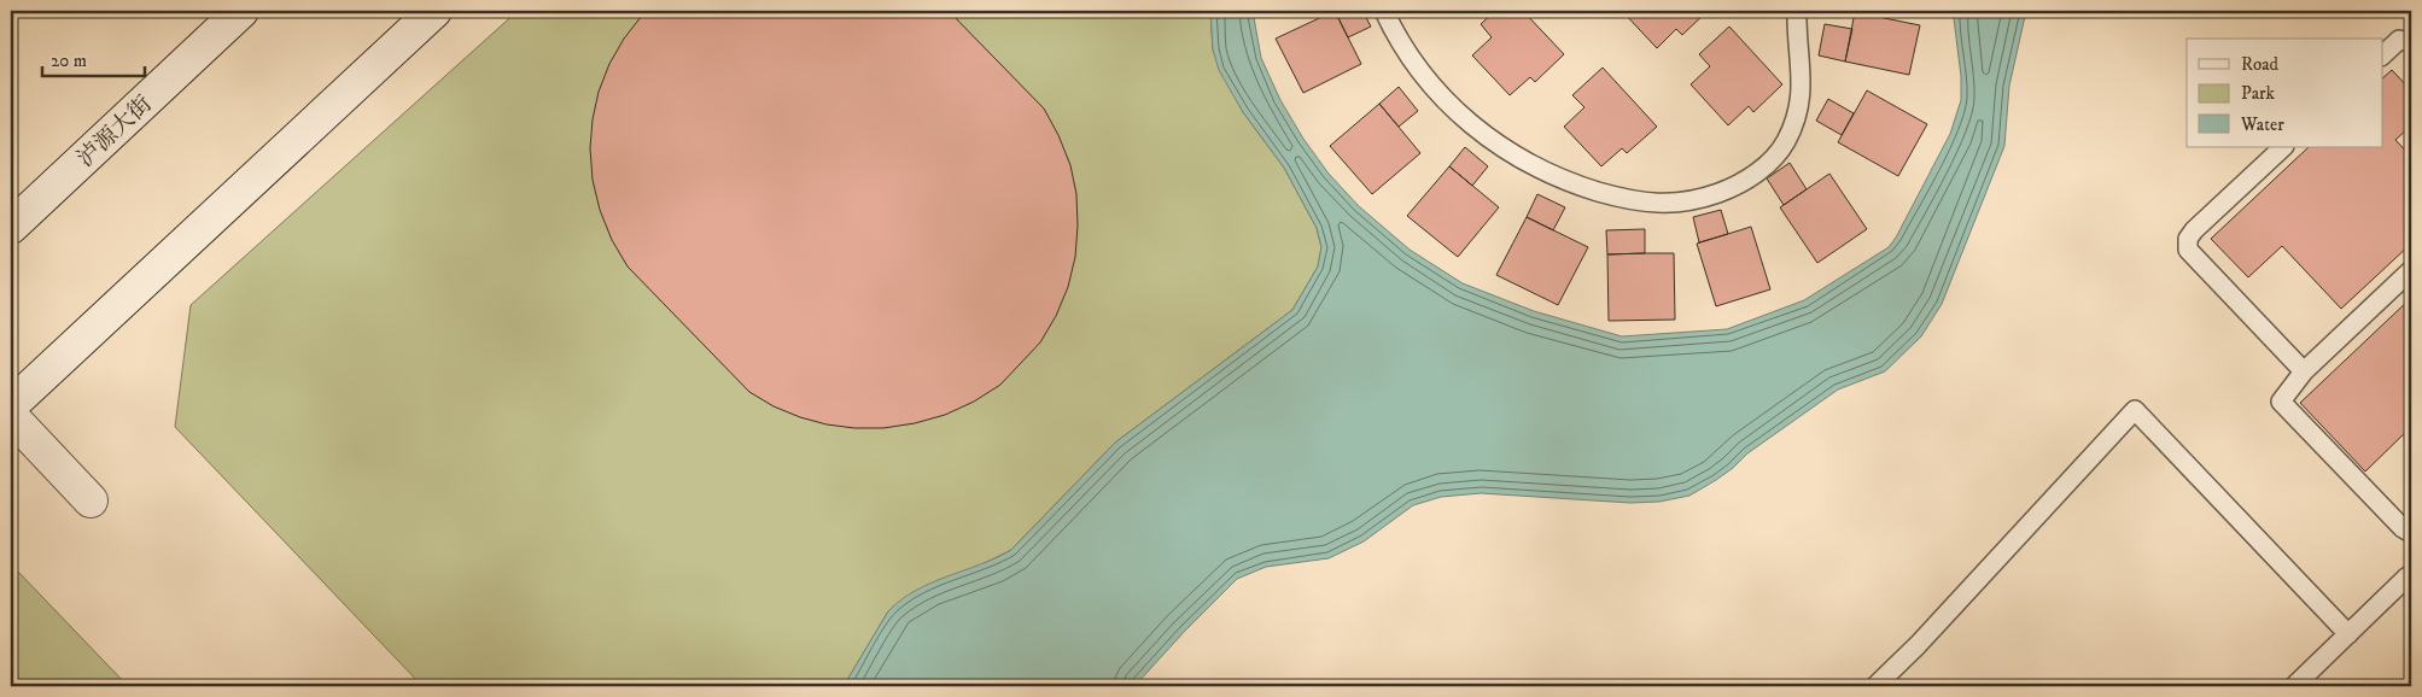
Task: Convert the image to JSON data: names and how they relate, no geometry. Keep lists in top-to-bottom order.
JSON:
{
  "streets": {
    "main road": ["泸源大街"]
  },
  "legend": ["Road", "Park", "Water"],
  "scale_bar": "20 m"
}
